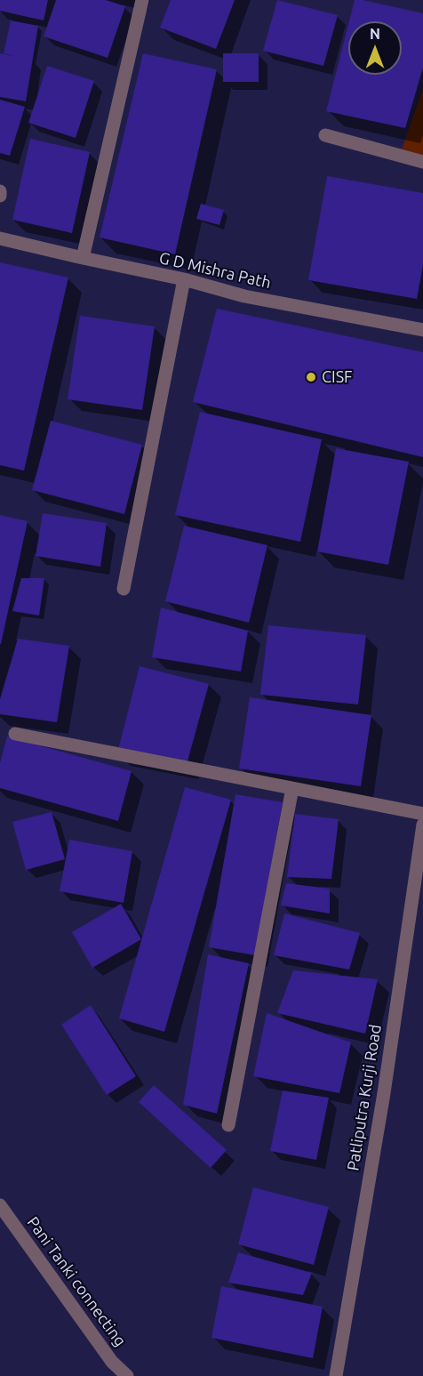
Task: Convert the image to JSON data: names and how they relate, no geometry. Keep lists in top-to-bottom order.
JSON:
{
  "streets": {
    "street": ["G D Mishra Path", "Patliputra Kurji Road", "Pani Tanki connecting"]
  },
  "places": ["CISF"],
  "north": "top"
}
